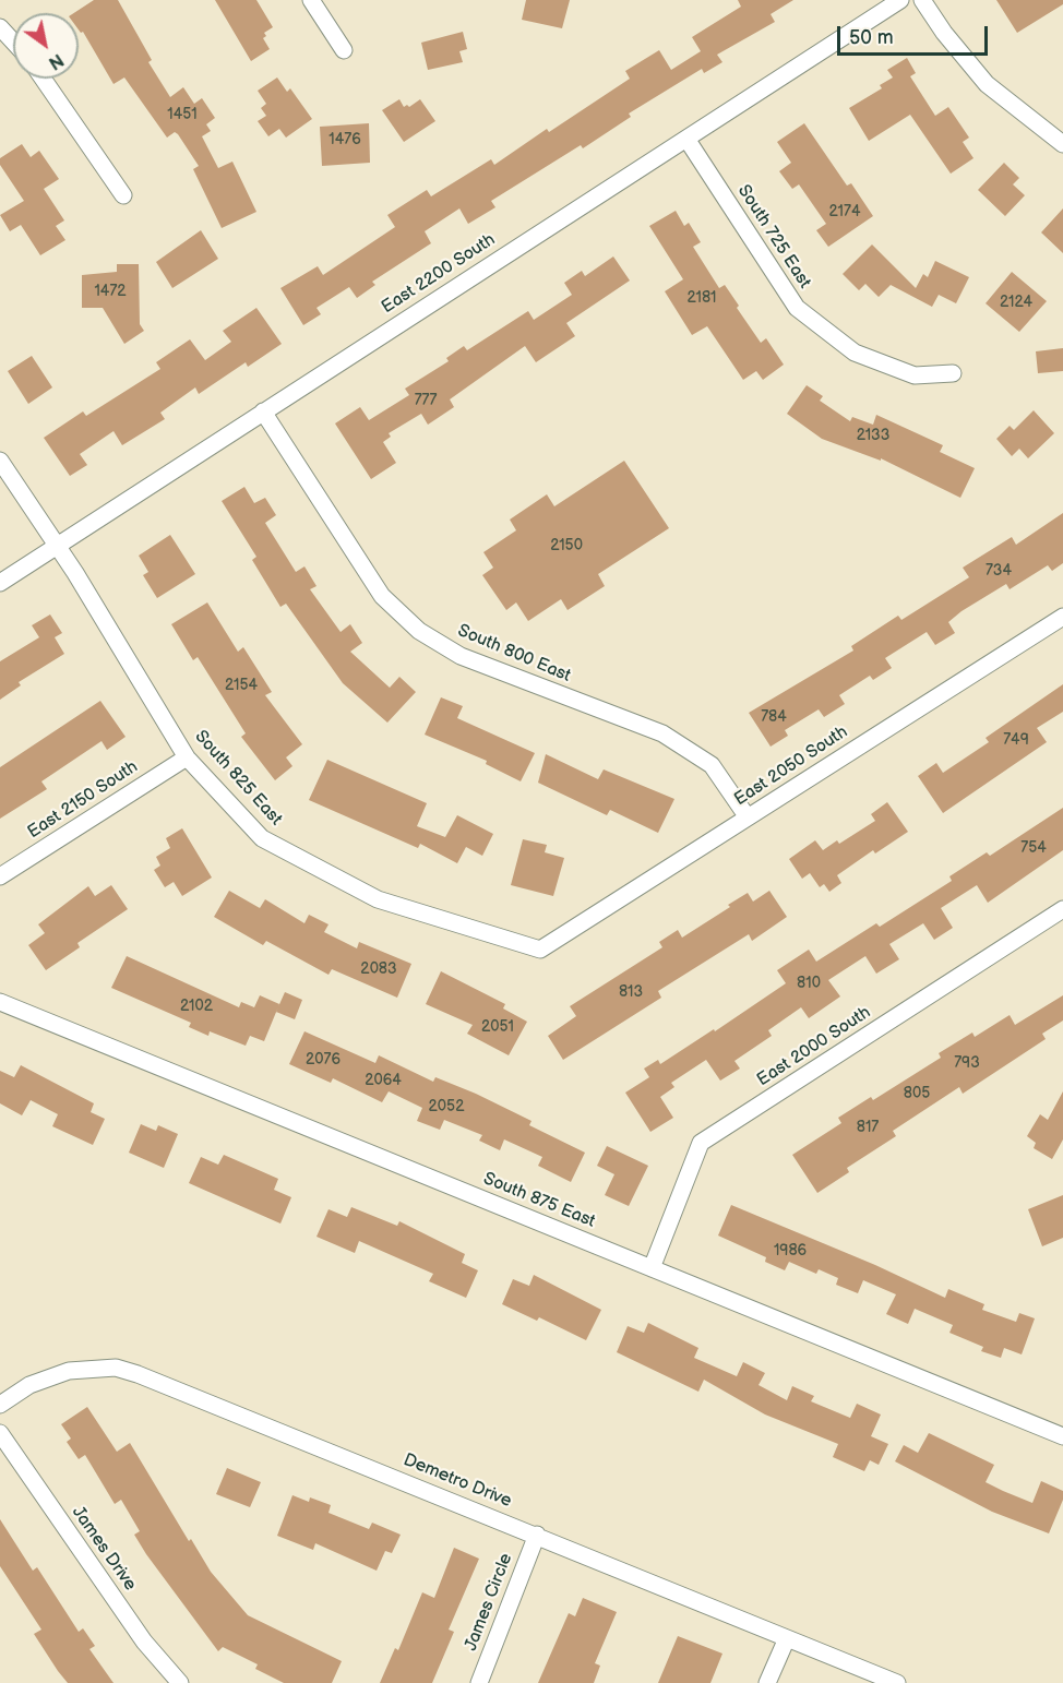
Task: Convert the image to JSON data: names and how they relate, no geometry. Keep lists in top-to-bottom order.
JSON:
{
  "streets": {
    "street": [
      "South 725 East",
      "East 2200 South",
      "South 800 East",
      "East 2050 South",
      "South 825 East",
      "East 2150 South",
      "East 2000 South",
      "South 875 East",
      "Demetro Drive",
      "James Drive",
      "James Circle"
    ]
  },
  "crossings": [
    ["South 725 East", "East 2200 South"],
    ["East 2200 South", "South 800 East"],
    ["East 2200 South", "South 825 East"],
    ["South 800 East", "East 2050 South"],
    ["East 2050 South", "South 825 East"],
    ["South 825 East", "East 2150 South"],
    ["East 2000 South", "South 875 East"],
    ["Demetro Drive", "James Circle"]
  ],
  "house_numbers": [
    "1451",
    "1476",
    "2174",
    "1472",
    "2181",
    "2124",
    "777",
    "2133",
    "2150",
    "734",
    "2154",
    "784",
    "749",
    "754",
    "2083",
    "810",
    "813",
    "2102",
    "2051",
    "2076",
    "793",
    "2064",
    "805",
    "2052",
    "817",
    "1986"
  ],
  "scale_bar": "50 m",
  "north": "bottom right"
}
